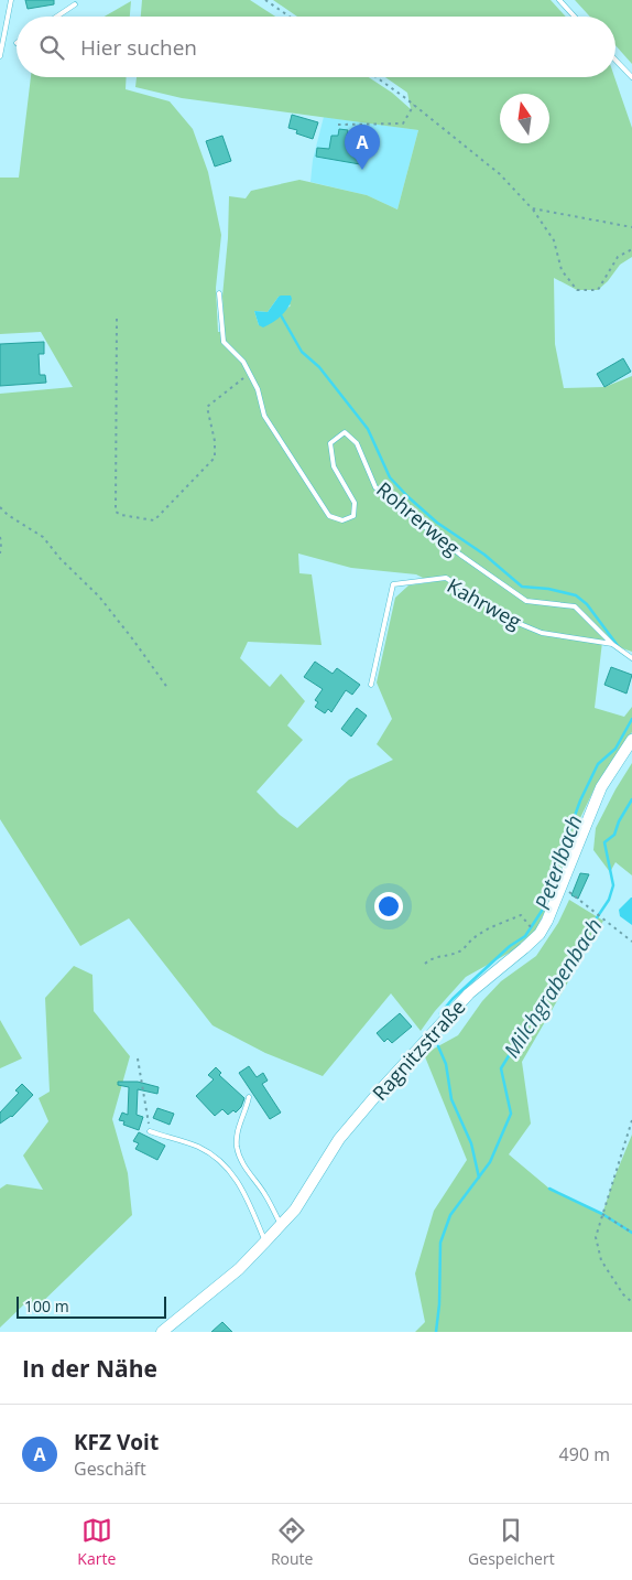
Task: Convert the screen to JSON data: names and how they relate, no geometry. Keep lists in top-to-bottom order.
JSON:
{
  "streets": {
    "main road": ["Ragnitzstraße"],
    "lane": ["Rohrerweg", "Kahrweg"]
  },
  "crossings": [
    ["Rohrerweg", "Kahrweg"]
  ],
  "water": ["Peterlbach", "Milchgrabenbach"],
  "scale_bar": "100 m",
  "north": "top",
  "page": {
    "search": "Hier suchen",
    "pins": "A",
    "scale": "100 m",
    "heading": "In der Nähe",
    "list": [
      {
        "mark": "A",
        "name": "KFZ Voit",
        "note": "Geschäft",
        "value": "490 m"
      }
    ],
    "nav": ["Karte", "Route", "Gespeichert"]
  }
}
